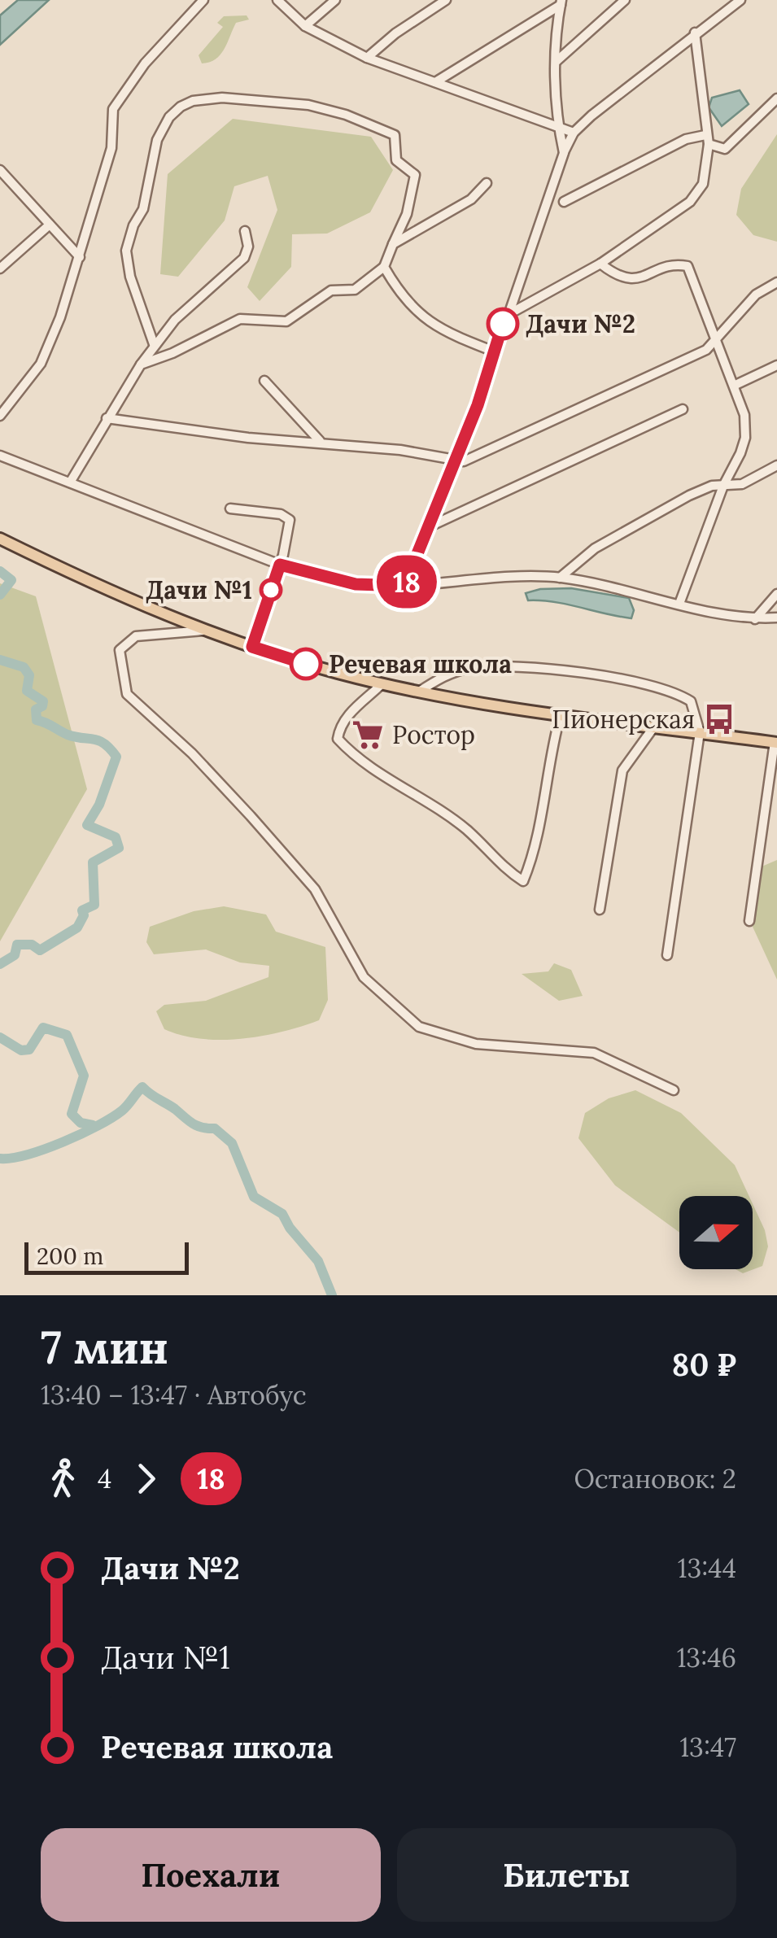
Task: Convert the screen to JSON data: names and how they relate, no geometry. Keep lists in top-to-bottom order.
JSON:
{
  "places": {
    "other": ["Дачи №2", "Дачи №1", "Речевая школа"],
    "bus stop": ["Пионерская"],
    "supermarket": ["Ростор"]
  },
  "lines": ["bus line 18"],
  "scale_bar": "200 m",
  "north": "right",
  "page": {
    "on_map": "18",
    "scale": "200 m",
    "heading": ["7 мин", "13:40 – 13:47 · Автобус", "80 ₽"],
    "legs": ["4", "18", "Остановок: 2"],
    "list": [
      {
        "name": "Дачи №2",
        "value": "13:44"
      },
      {
        "name": "Дачи №1",
        "value": "13:46"
      },
      {
        "name": "Речевая школа",
        "value": "13:47"
      }
    ],
    "buttons": ["Поехали", "Билеты"]
  }
}
